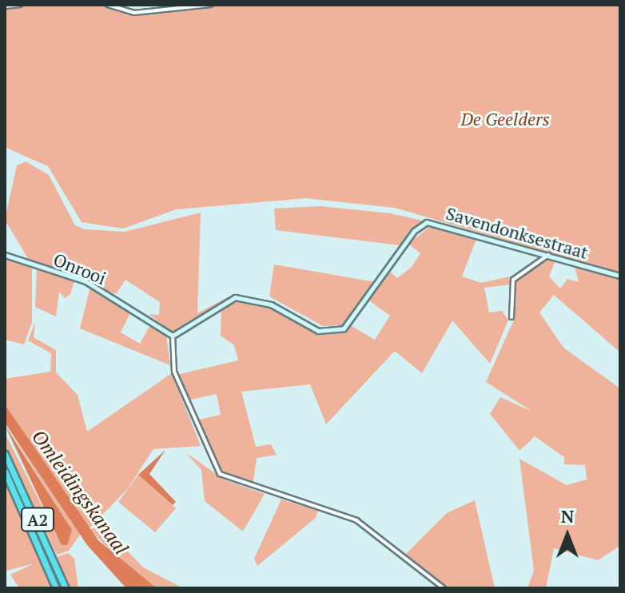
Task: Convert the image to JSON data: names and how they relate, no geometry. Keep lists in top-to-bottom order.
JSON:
{
  "streets": {
    "highway": ["A2"],
    "street": ["Savendonksestraat", "Onrooi"]
  },
  "crossings": [
    ["Savendonksestraat", "Onrooi"]
  ],
  "water": ["Omleidingskanaal"],
  "parks": ["De Geelders"],
  "north": "top"
}
